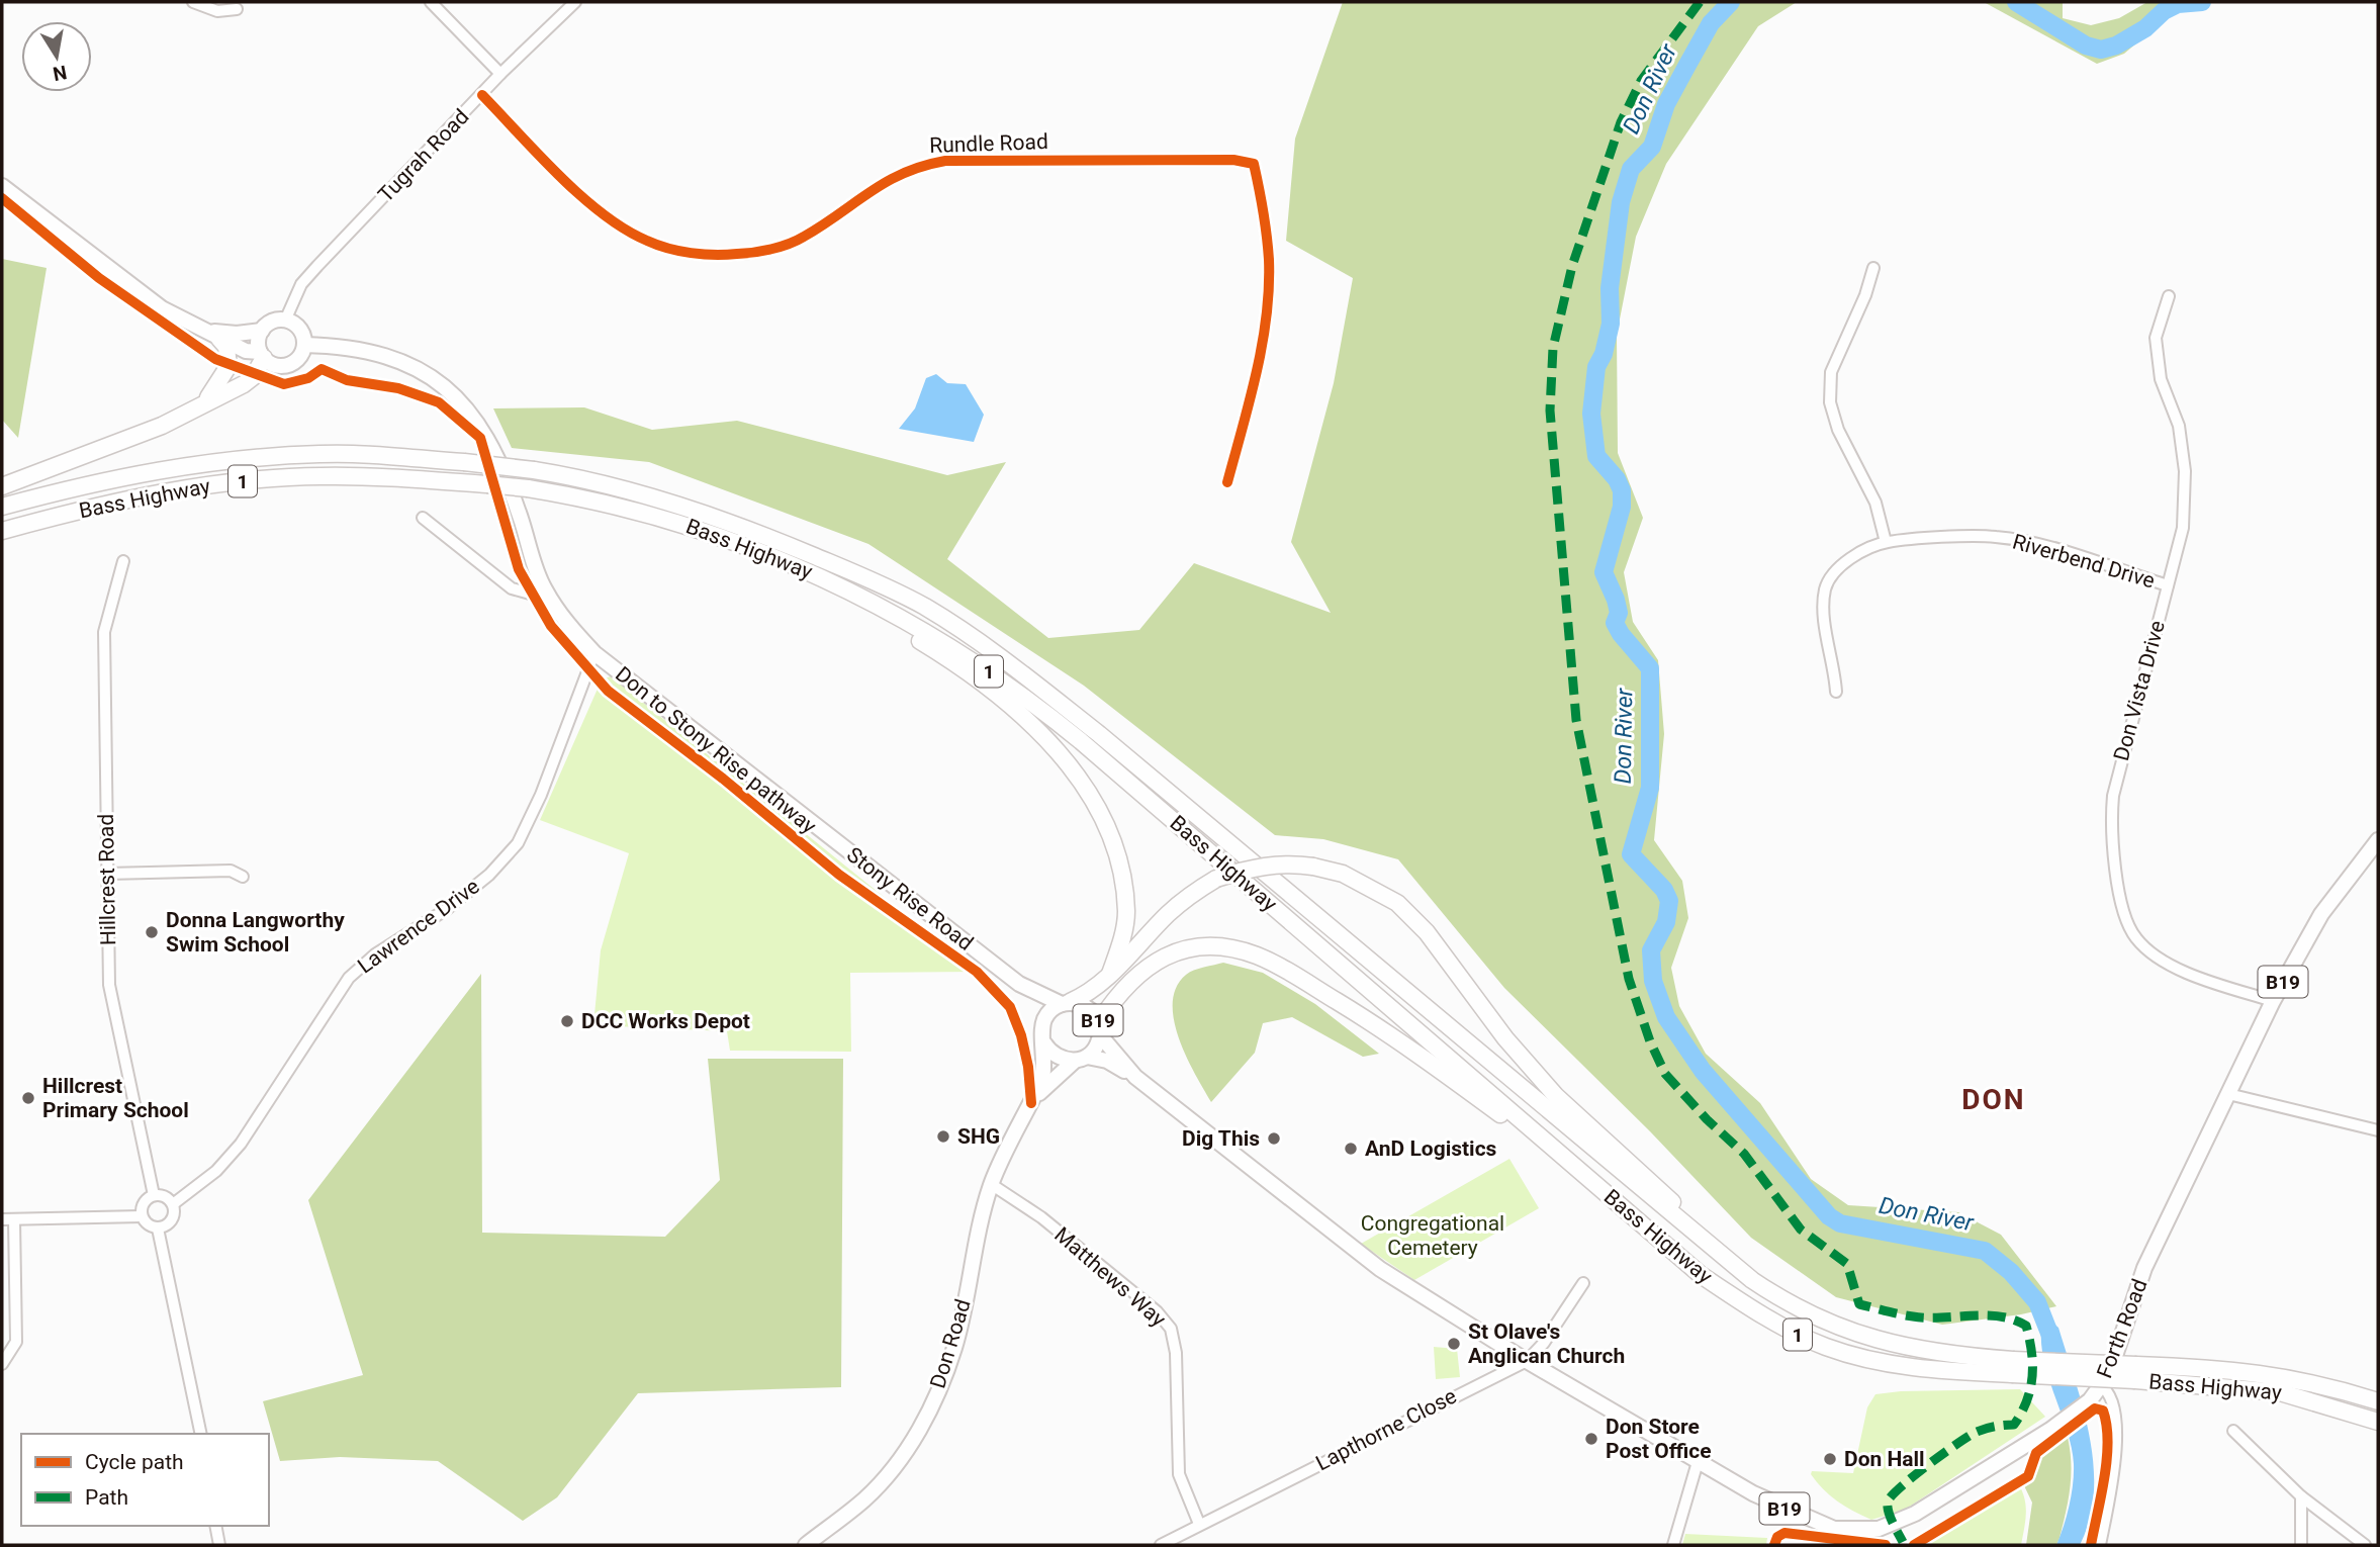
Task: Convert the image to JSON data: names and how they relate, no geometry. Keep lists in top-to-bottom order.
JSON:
{
  "streets": {
    "highway": ["1", "Bass Highway"],
    "main road": [
      "Stony Rise Road",
      "B19",
      "Forth Road",
      "Don Road"
    ],
    "street": [
      "Rundle Road",
      "Tugrah Road",
      "Riverbend Drive",
      "Don Vista Drive",
      "Hillcrest Road",
      "Lawrence Drive",
      "Matthews Way",
      "Lapthorne Close"
    ],
    "cycle path": ["Don to Stony Rise pathway"]
  },
  "crossings": [
    ["Rundle Road", "Tugrah Road"],
    ["Tugrah Road", "Stony Rise Road"],
    ["Riverbend Drive", "Don Vista Drive"],
    ["Don Vista Drive", "Forth Road"],
    ["Hillcrest Road", "Lawrence Drive"],
    ["Stony Rise Road", "Lawrence Drive"],
    ["Stony Rise Road", "B19"],
    ["Stony Rise Road", "Don Road"],
    ["B19", "Forth Road"],
    ["B19", "Don Road"],
    ["B19", "Lapthorne Close"],
    ["Matthews Way", "Don Road"],
    ["Matthews Way", "Lapthorne Close"],
    ["Forth Road", "Lapthorne Close"]
  ],
  "districts": ["DON"],
  "water": ["Don River"],
  "parks": ["Congregational Cemetery"],
  "places": [
    "Donna Langworthy Swim School",
    "DCC Works Depot",
    "Hillcrest Primary School",
    "SHG",
    "Dig This",
    "AnD Logistics",
    "St Olave's Anglican Church",
    "Don Store Post Office",
    "Don Hall"
  ],
  "legend": ["Cycle path", "Path"],
  "north": "bottom"
}
